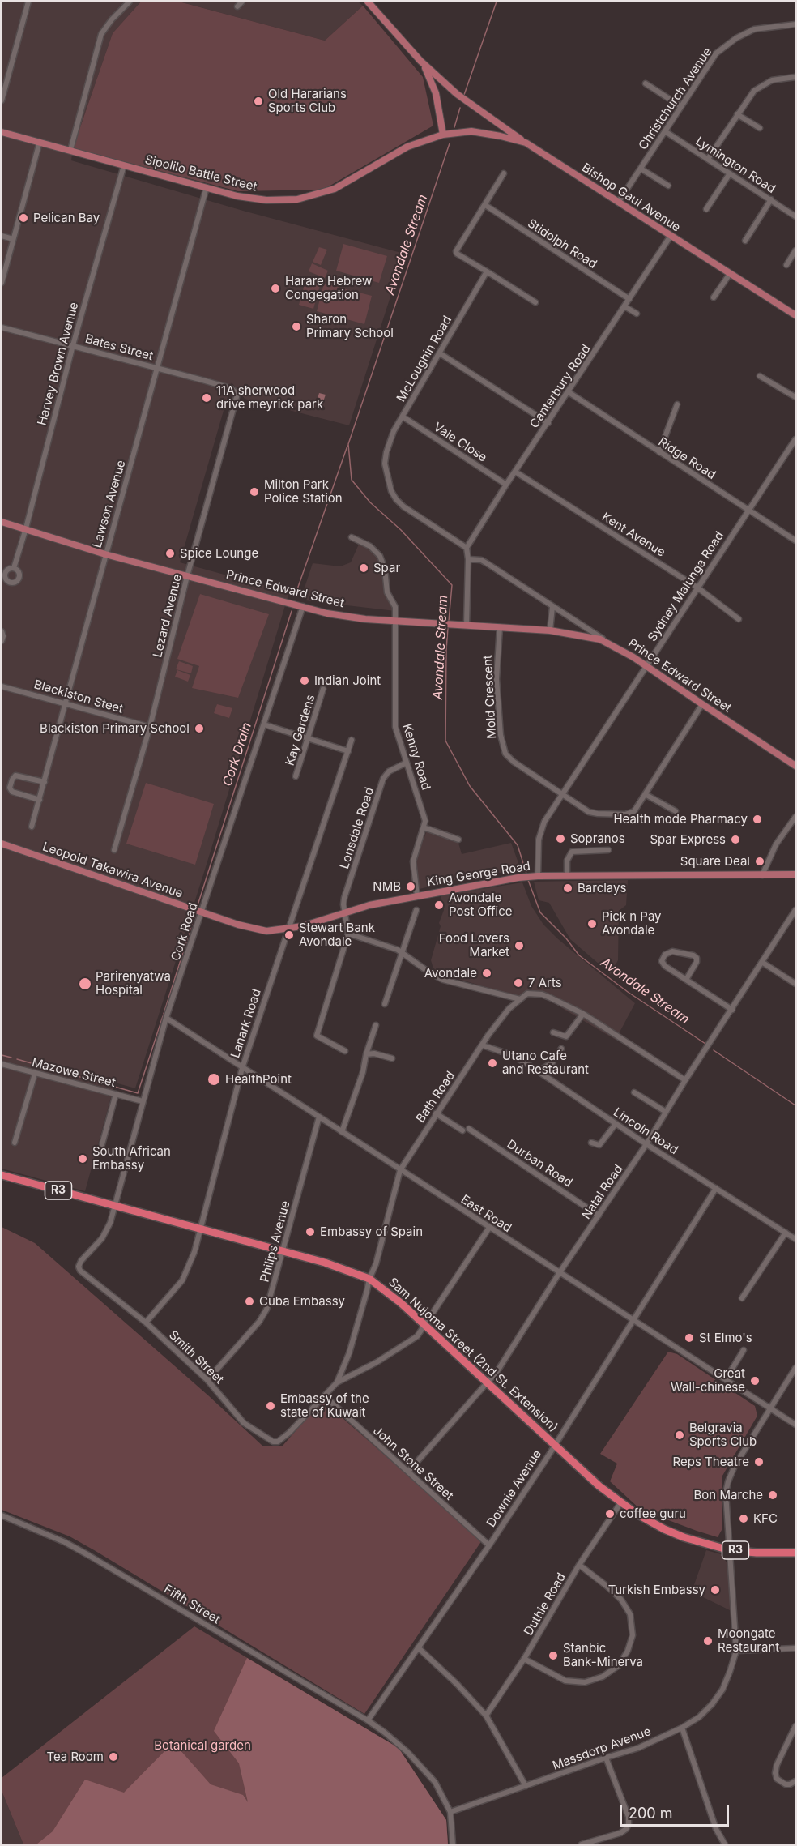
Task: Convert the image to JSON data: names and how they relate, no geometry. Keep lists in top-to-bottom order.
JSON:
{
  "streets": {
    "highway": ["R3", "Sam Nujoma Street (2nd St. Extension)"],
    "main road": [
      "Sipolilo Battle Street",
      "Bishop Gaul Avenue",
      "Prince Edward Street",
      "Leopold Takawira Avenue",
      "King George Road"
    ],
    "street": [
      "Christchurch Avenue",
      "Lymington Road",
      "Stidolph Road",
      "Bates Street",
      "McLoughin Road",
      "Harvey Brown Avenue",
      "Canterbury Road",
      "Vale Close",
      "Ridge Road",
      "Lawson Avenue",
      "Kent Avenue",
      "Sydney Malunga Road",
      "Lezard Avenue",
      "Blackiston Steet",
      "Mold Crescent",
      "Kay Gardens",
      "Kenny Road",
      "Lonsdale Road",
      "Cork Road",
      "Lanark Road",
      "Mazowe Street",
      "Bath Road",
      "Lincoln Road",
      "Durban Road",
      "Natal Road",
      "East Road",
      "Philips Avenue",
      "Smith Street",
      "John Stone Street",
      "Downie Avenue",
      "Fifth Street",
      "Duthie Road",
      "Massdorp Avenue"
    ]
  },
  "crossings": [
    ["Christchurch Avenue", "Lymington Road"],
    ["Christchurch Avenue", "Bishop Gaul Avenue"],
    ["Sipolilo Battle Street", "Bishop Gaul Avenue"],
    ["Sipolilo Battle Street", "Harvey Brown Avenue"],
    ["Sipolilo Battle Street", "Lawson Avenue"],
    ["Bishop Gaul Avenue", "Canterbury Road"],
    ["Stidolph Road", "Canterbury Road"],
    ["Bates Street", "Harvey Brown Avenue"],
    ["Bates Street", "Lawson Avenue"],
    ["Bates Street", "Lezard Avenue"],
    ["McLoughin Road", "Canterbury Road"],
    ["McLoughin Road", "Vale Close"],
    ["Harvey Brown Avenue", "Prince Edward Street"],
    ["Canterbury Road", "Vale Close"],
    ["Canterbury Road", "Ridge Road"],
    ["Canterbury Road", "Kent Avenue"],
    ["Ridge Road", "Sydney Malunga Road"],
    ["Lawson Avenue", "Prince Edward Street"],
    ["Lawson Avenue", "Blackiston Steet"],
    ["Kent Avenue", "Sydney Malunga Road"],
    ["Sydney Malunga Road", "Prince Edward Street"],
    ["Sydney Malunga Road", "Mold Crescent"],
    ["Sydney Malunga Road", "King George Road"],
    ["Prince Edward Street", "Lezard Avenue"],
    ["Prince Edward Street", "Mold Crescent"],
    ["Prince Edward Street", "Kenny Road"],
    ["Prince Edward Street", "Cork Road"],
    ["Lezard Avenue", "Blackiston Steet"],
    ["Kenny Road", "Lonsdale Road"],
    ["Kenny Road", "King George Road"],
    ["Lonsdale Road", "King George Road"],
    ["Leopold Takawira Avenue", "King George Road"],
    ["Leopold Takawira Avenue", "Cork Road"],
    ["King George Road", "Cork Road"],
    ["King George Road", "Lanark Road"],
    ["Cork Road", "Mazowe Street"],
    ["Cork Road", "East Road"],
    ["Cork Road", "Sam Nujoma Street (2nd St. Extension)"],
    ["Cork Road", "Smith Street"],
    ["Lanark Road", "East Road"],
    ["Lanark Road", "Sam Nujoma Street (2nd St. Extension)"],
    ["Lanark Road", "Smith Street"],
    ["Bath Road", "Lincoln Road"],
    ["Bath Road", "East Road"],
    ["Bath Road", "Sam Nujoma Street (2nd St. Extension)"],
    ["Bath Road", "Smith Street"],
    ["Bath Road", "John Stone Street"],
    ["Lincoln Road", "Natal Road"],
    ["Lincoln Road", "Downie Avenue"],
    ["Durban Road", "Natal Road"],
    ["Natal Road", "East Road"],
    ["Natal Road", "Sam Nujoma Street (2nd St. Extension)"],
    ["Natal Road", "John Stone Street"],
    ["East Road", "Philips Avenue"],
    ["East Road", "Downie Avenue"],
    ["East Road", "Massdorp Avenue"],
    ["Philips Avenue", "Sam Nujoma Street (2nd St. Extension)"],
    ["Philips Avenue", "Smith Street"],
    ["Sam Nujoma Street (2nd St. Extension)", "Downie Avenue"],
    ["Sam Nujoma Street (2nd St. Extension)", "Duthie Road"],
    ["Sam Nujoma Street (2nd St. Extension)", "Massdorp Avenue"],
    ["Smith Street", "John Stone Street"],
    ["John Stone Street", "Downie Avenue"],
    ["Downie Avenue", "Fifth Street"],
    ["Fifth Street", "Massdorp Avenue"]
  ],
  "water": ["Avondale Stream", "Cork Drain"],
  "parks": ["Botanical garden"],
  "places": [
    "Old Hararians Sports Club",
    "Pelican Bay",
    "Harare Hebrew Congegation",
    "Sharon Primary School",
    "11A sherwood drive meyrick park",
    "Milton Park Police Station",
    "Spice Lounge",
    "Spar",
    "Indian Joint",
    "Blackiston Primary School",
    "Health mode Pharmacy",
    "Sopranos",
    "Spar Express",
    "Square Deal",
    "NMB",
    "Barclays",
    "Avondale Post Office",
    "Pick n Pay Avondale",
    "Stewart Bank Avondale",
    "Food Lovers Market",
    "Avondale",
    "7 Arts",
    "Parirenyatwa Hospital",
    "Utano Cafe and Restaurant",
    "HealthPoint",
    "South African Embassy",
    "Embassy of Spain",
    "Cuba Embassy",
    "St Elmo's",
    "Great Wall-chinese",
    "Embassy of the state of Kuwait",
    "Belgravia Sports Club",
    "Reps Theatre",
    "Bon Marche",
    "coffee guru",
    "KFC",
    "Turkish Embassy",
    "Moongate Restaurant",
    "Stanbic Bank-Minerva",
    "Tea Room"
  ],
  "scale_bar": "200 m"
}
